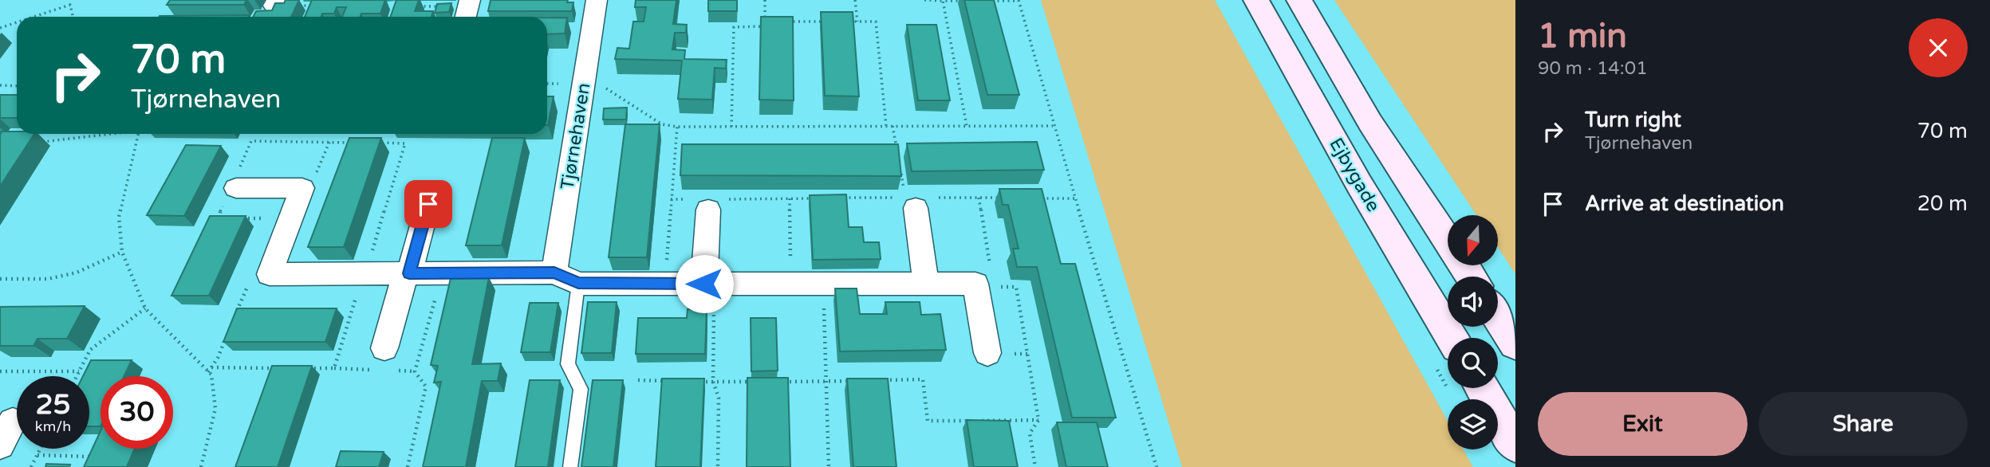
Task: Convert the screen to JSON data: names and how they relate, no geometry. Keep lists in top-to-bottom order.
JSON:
{
  "streets": {
    "main road": ["Ejbygade"],
    "street": ["Tjørnehaven"]
  },
  "north": "bottom",
  "page": {
    "heading": ["1 min", "90 m · 14:01"],
    "turn": ["70 m", "Tjørnehaven"],
    "list": [
      {
        "name": "Turn right",
        "note": "Tjørnehaven",
        "value": "70 m"
      },
      {
        "name": "Arrive at destination",
        "value": "20 m"
      }
    ],
    "speed": "25 km/h",
    "limit": "30",
    "buttons": ["Exit", "Share"]
  }
}
